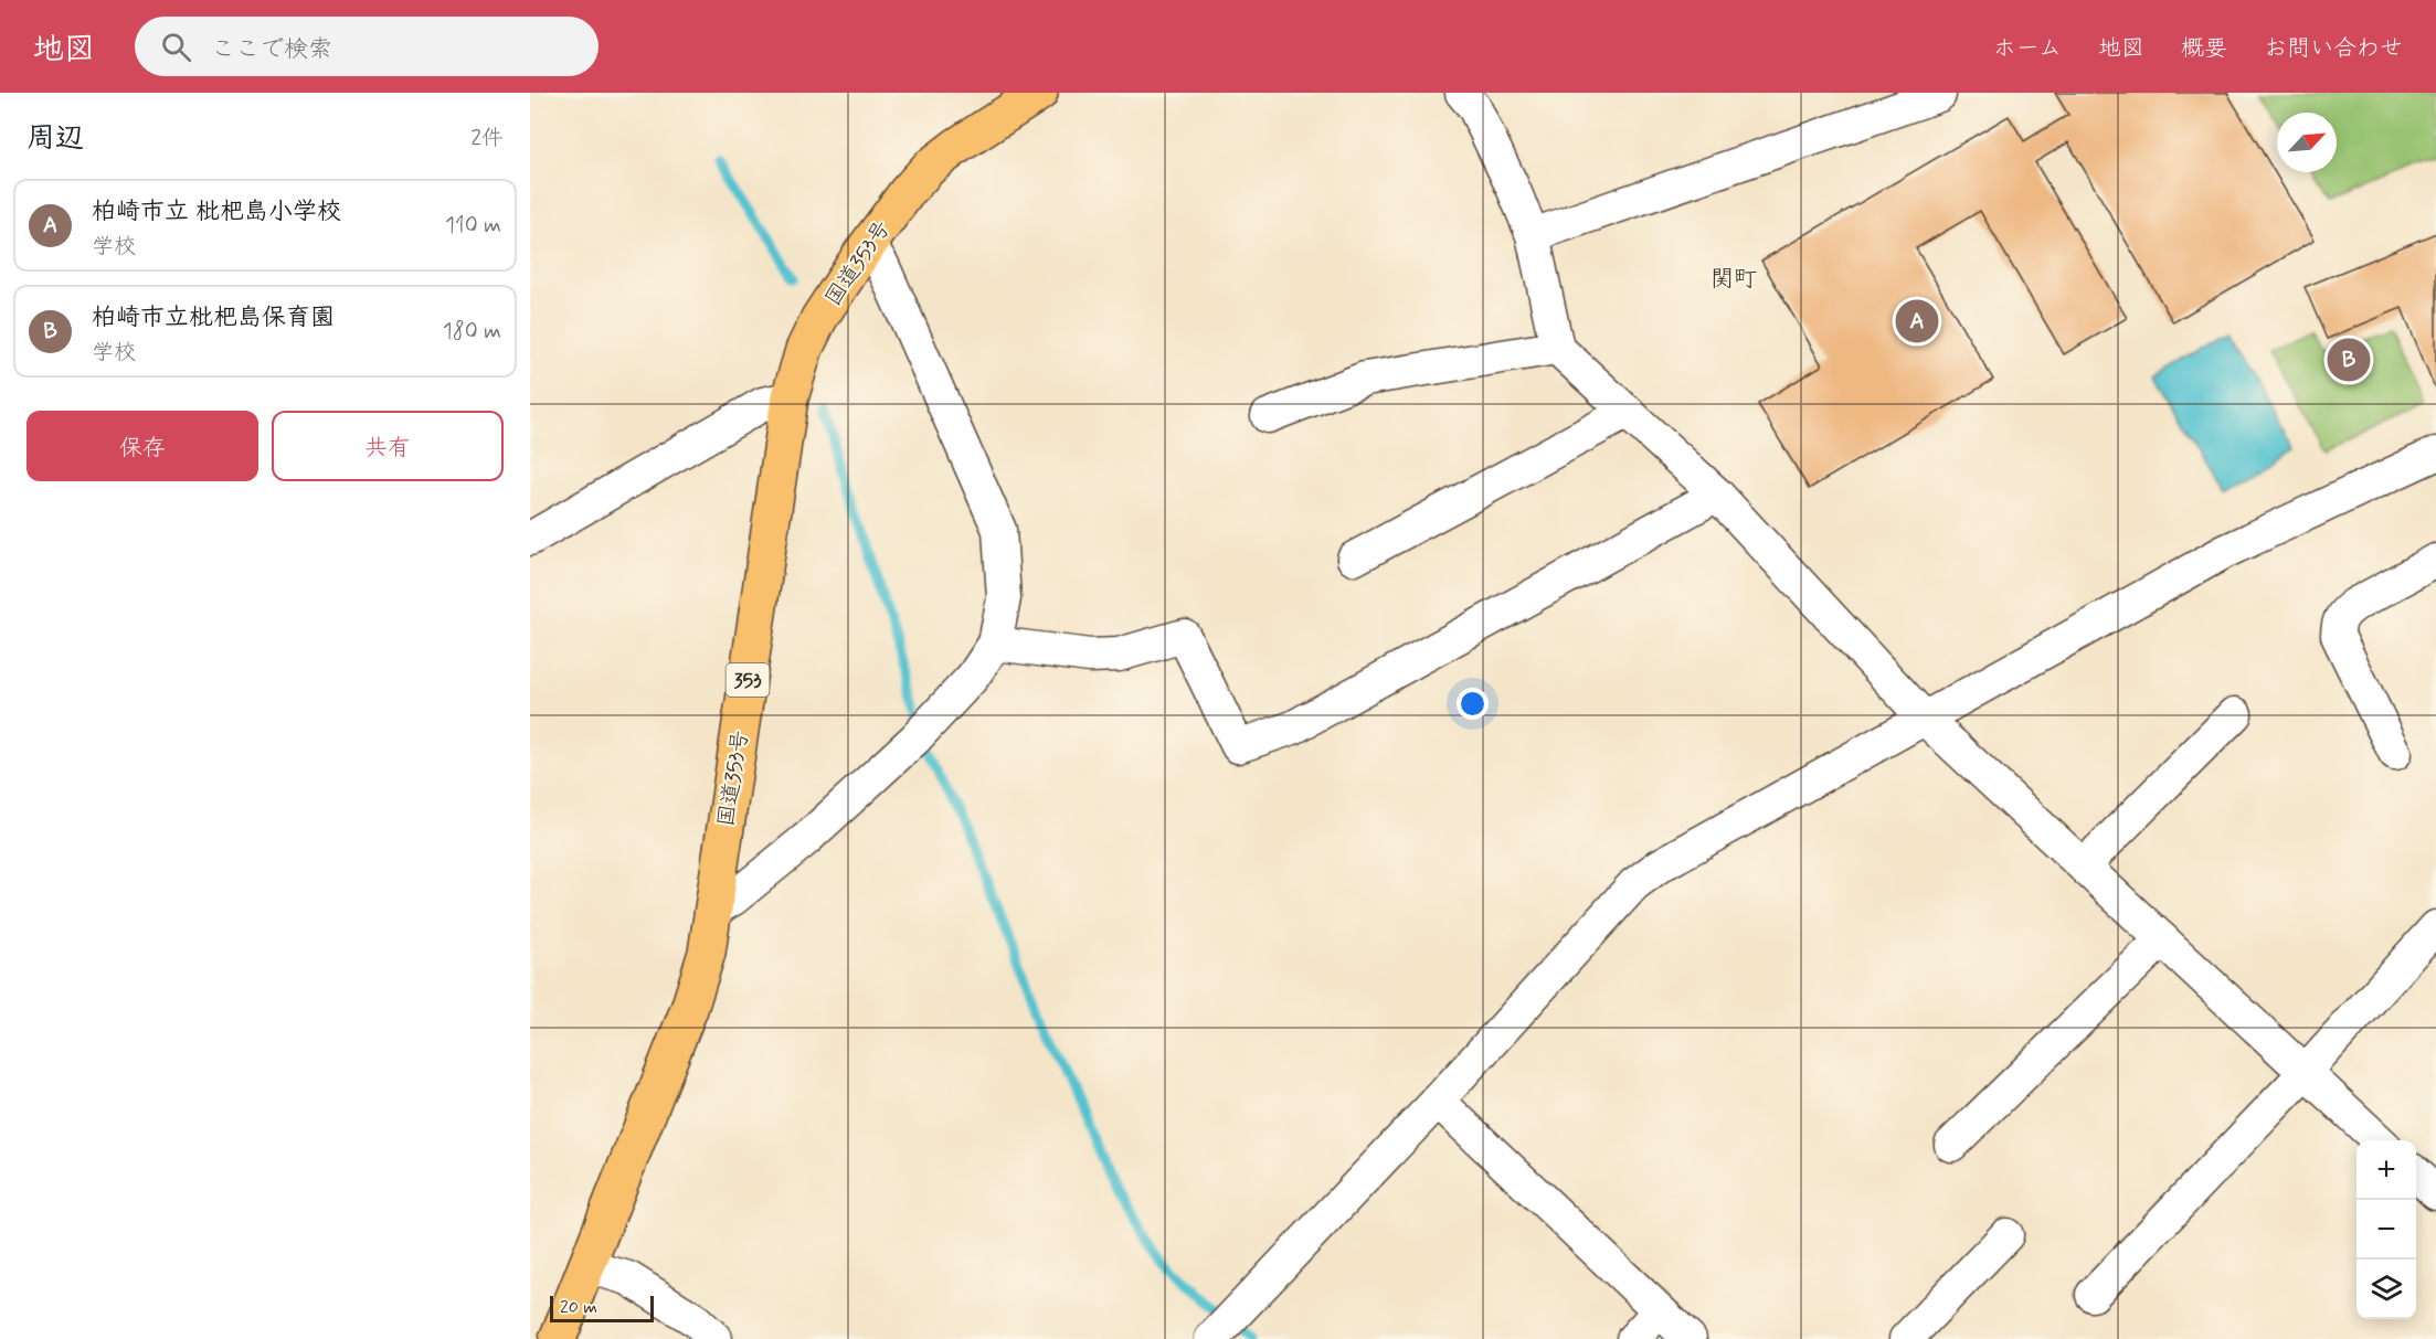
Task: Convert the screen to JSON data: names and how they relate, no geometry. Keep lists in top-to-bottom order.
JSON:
{
  "streets": {
    "highway": ["国道353号", "353"]
  },
  "districts": ["関町"],
  "scale_bar": "20 m",
  "north": "top right",
  "page": {
    "header": "地図",
    "search": "ここで検索",
    "nav": [
      "ホーム",
      "地図",
      "概要",
      "お問い合わせ"
    ],
    "heading": ["周辺", "2件"],
    "list": [
      {
        "mark": "A",
        "name": "柏崎市立 枇杷島小学校",
        "note": "学校",
        "value": "110 m"
      },
      {
        "mark": "B",
        "name": "柏崎市立枇杷島保育園",
        "note": "学校",
        "value": "180 m"
      }
    ],
    "pins": ["A", "B"],
    "buttons": ["保存", "共有"],
    "map_buttons": ["+", "−"],
    "scale": "20 m"
  }
}
